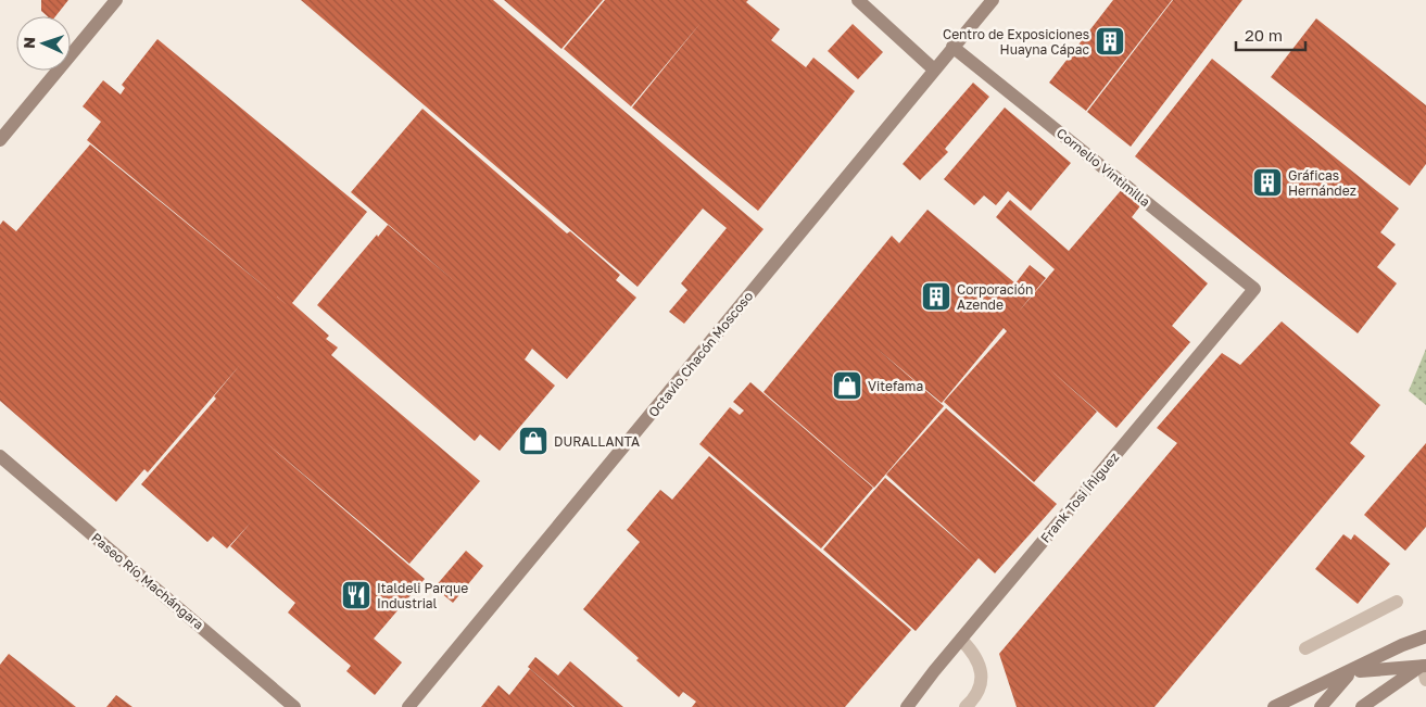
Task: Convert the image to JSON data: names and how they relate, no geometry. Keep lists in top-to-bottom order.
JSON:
{
  "streets": {
    "main road": [
      "Cornelio Vintimilla",
      "Octavio Chacón Moscoso",
      "Frank Tosi Íñiguez",
      "Paseo Río Machángara"
    ]
  },
  "crossings": [
    ["Cornelio Vintimilla", "Octavio Chacón Moscoso"],
    ["Cornelio Vintimilla", "Frank Tosi Íñiguez"]
  ],
  "places": {
    "building": ["Centro de Exposiciones Huayna Cápac", "Gráficas Hernández", "Corporación Azende"],
    "shop": ["Vitefama", "DURALLANTA"],
    "restaurant": ["Italdeli Parque Industrial"]
  },
  "scale_bar": "20 m",
  "north": "left"
}
